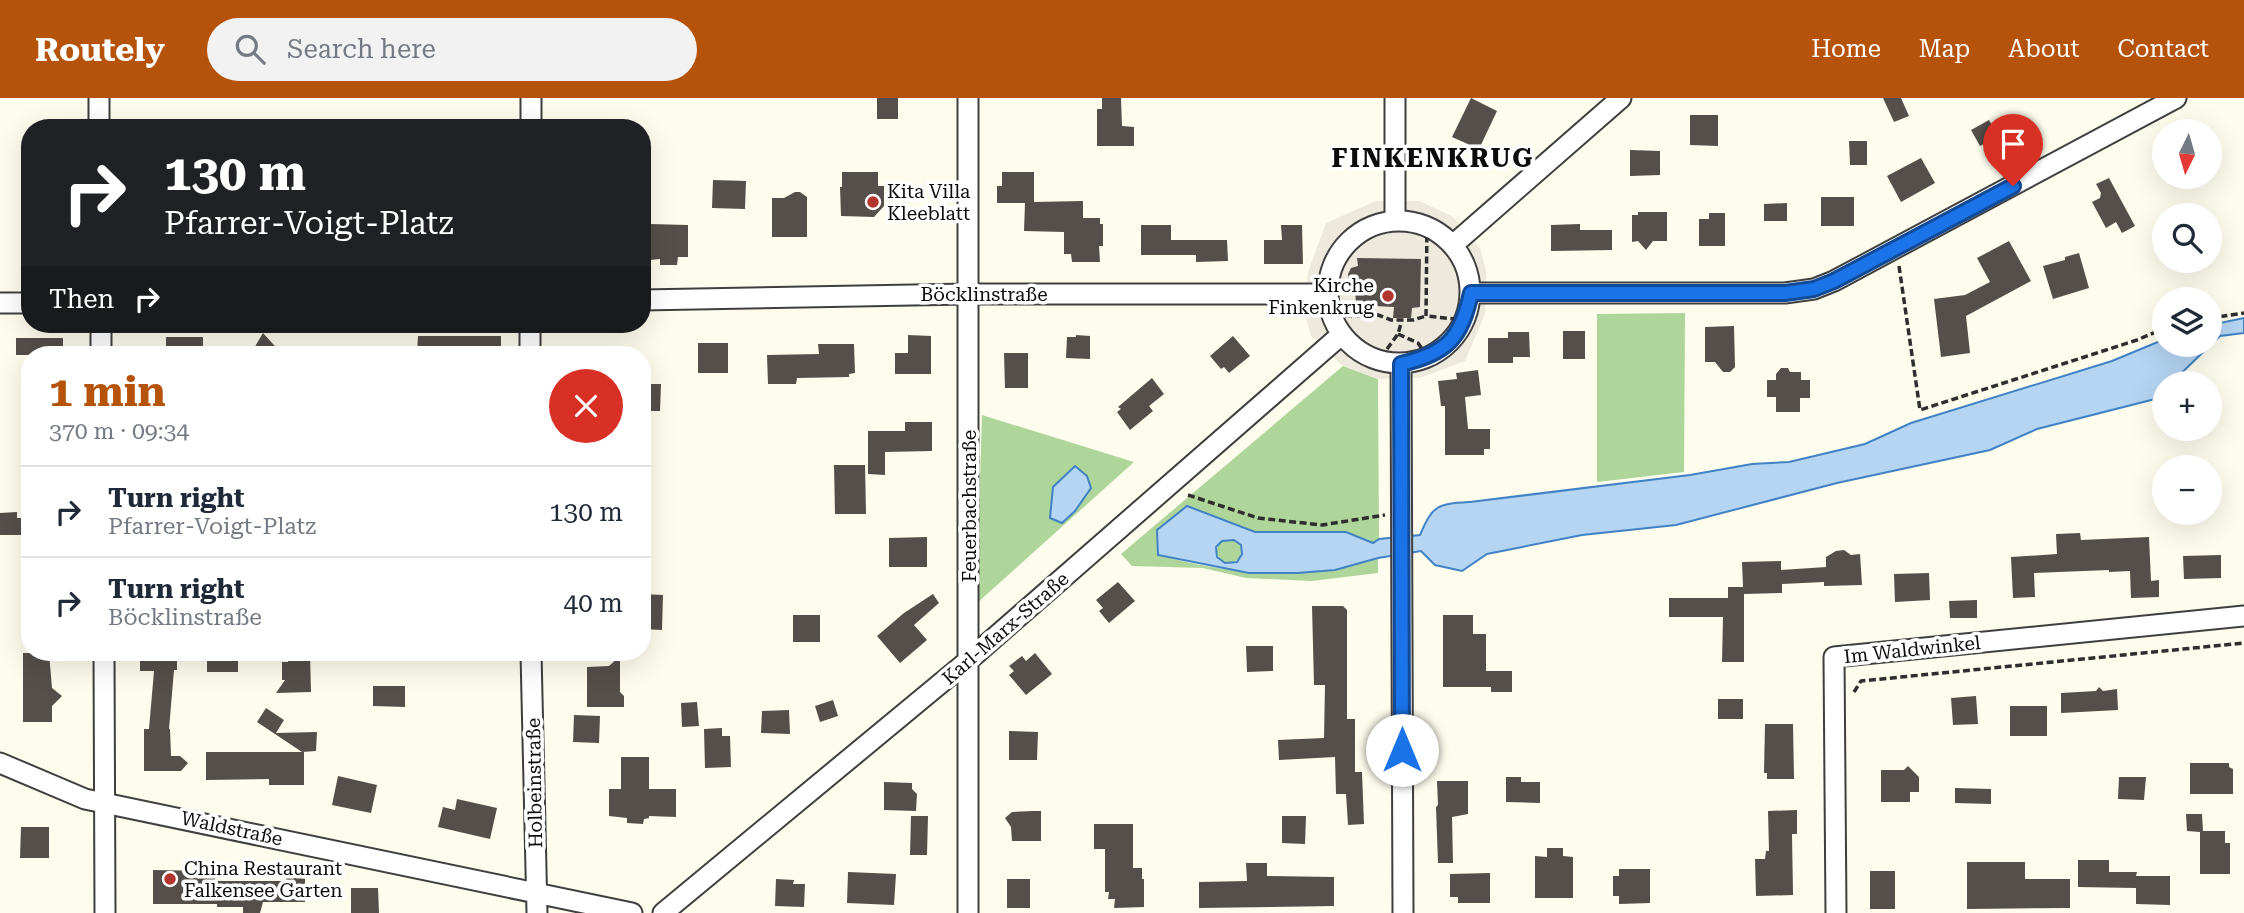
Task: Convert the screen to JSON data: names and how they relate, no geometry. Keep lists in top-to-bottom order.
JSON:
{
  "streets": {
    "street": [
      "Böcklinstraße",
      "Feuerbachstraße",
      "Karl-Marx-Straße",
      "Im Waldwinkel",
      "Holbeinstraße",
      "Waldstraße"
    ]
  },
  "crossings": [
    ["Böcklinstraße", "Feuerbachstraße"],
    ["Feuerbachstraße", "Karl-Marx-Straße"],
    ["Holbeinstraße", "Waldstraße"]
  ],
  "districts": ["FINKENKRUG"],
  "places": ["Kita Villa Kleeblatt", "Kirche Finkenkrug", "China Restaurant Falkensee Garten"],
  "north": "bottom",
  "page": {
    "header": "Routely",
    "search": "Search here",
    "nav": [
      "Home",
      "Map",
      "About",
      "Contact"
    ],
    "map_buttons": ["+", "−"],
    "turn": ["130 m", "Pfarrer-Voigt-Platz"],
    "then": "Then",
    "heading": ["1 min", "370 m · 09:34"],
    "list": [
      {
        "name": "Turn right",
        "note": "Pfarrer-Voigt-Platz",
        "value": "130 m"
      },
      {
        "name": "Turn right",
        "note": "Böcklinstraße",
        "value": "40 m"
      }
    ]
  }
}
